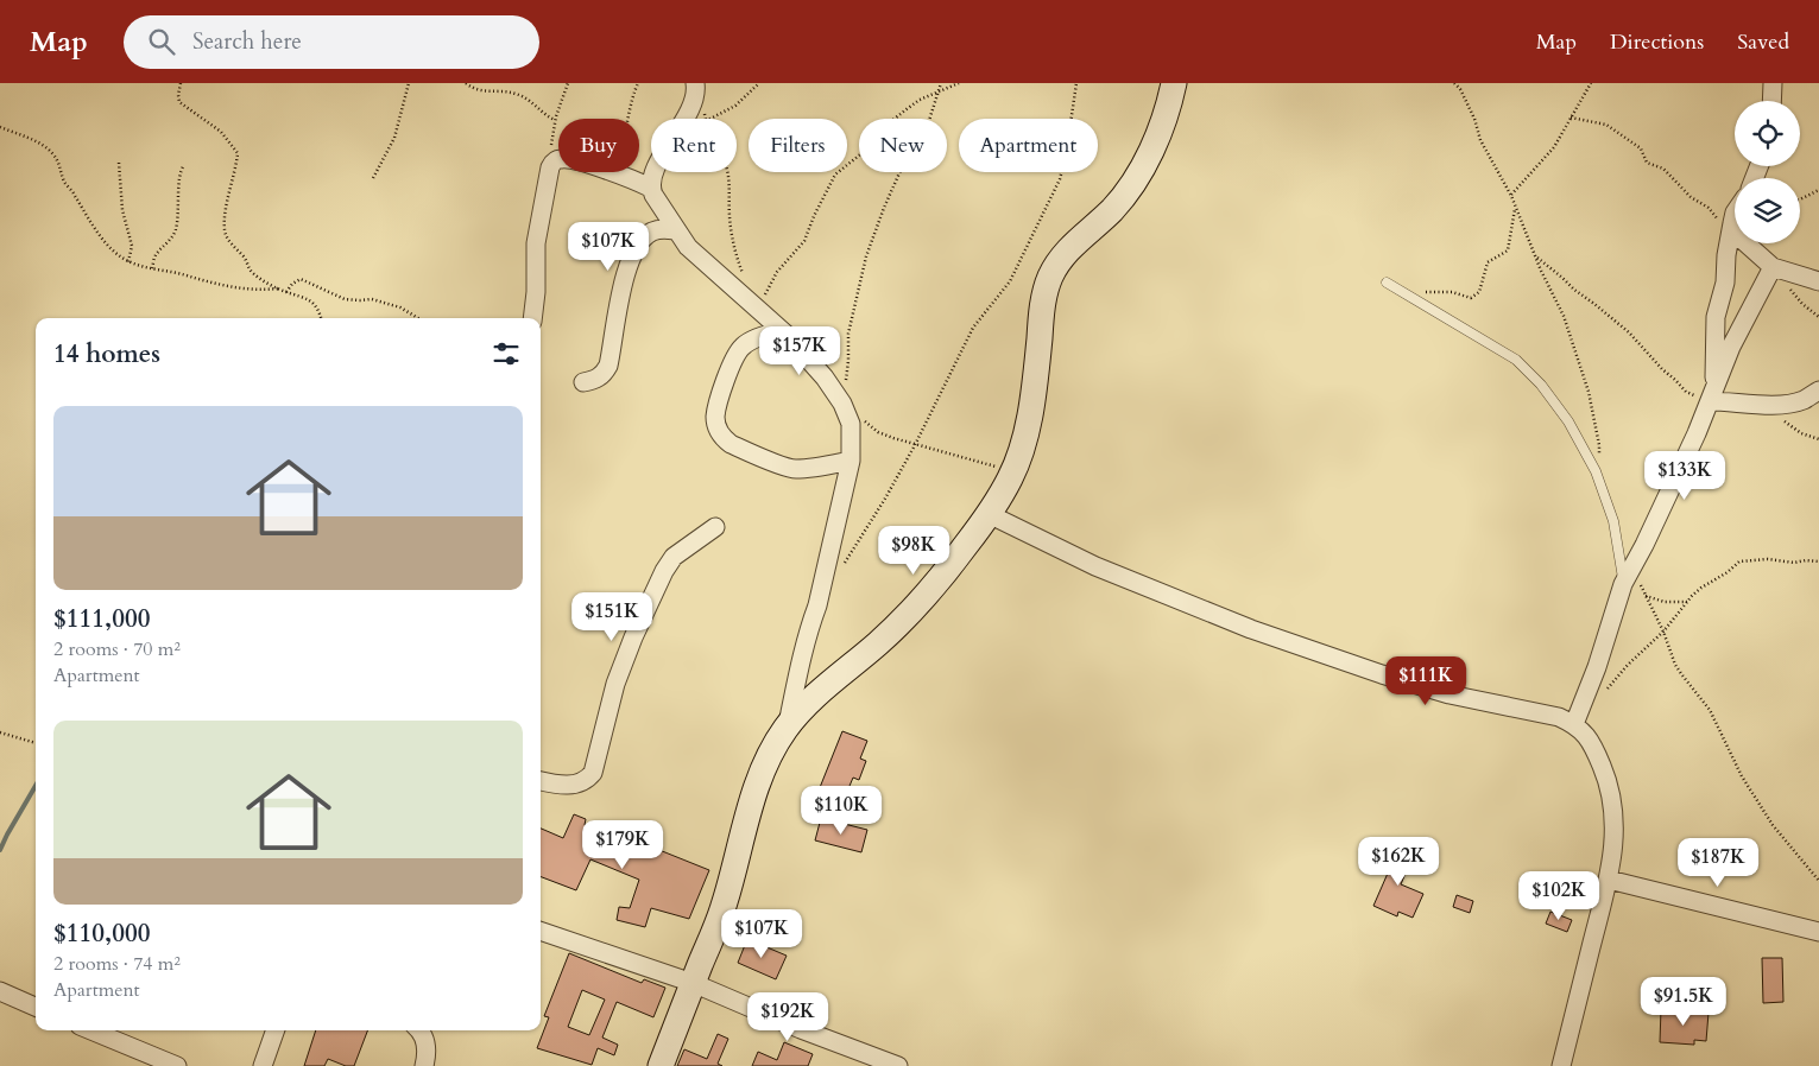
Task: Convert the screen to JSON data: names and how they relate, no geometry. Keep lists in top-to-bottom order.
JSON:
{
  "page": {
    "header": "Map",
    "search": "Search here",
    "nav": ["Map", "Directions", "Saved"],
    "chip": [
      "Buy",
      "Rent",
      "Filters",
      "New",
      "Apartment"
    ],
    "price": [
      "$107K",
      "$157K",
      "$133K",
      "$98K",
      "$151K",
      "$111K",
      "$110K",
      "$179K",
      "$162K",
      "$187K",
      "$102K",
      "$107K",
      "$91.5K",
      "$192K"
    ],
    "heading": "14 homes",
    "list": [
      {
        "name": "$111,000",
        "note": "2 rooms · 70 m² · Apartment"
      },
      {
        "name": "$110,000",
        "note": "2 rooms · 74 m² · Apartment"
      }
    ]
  }
}
